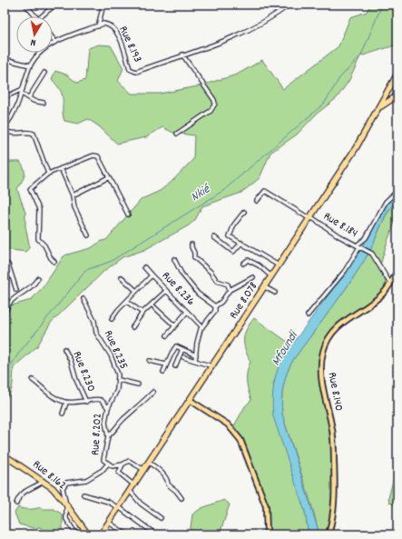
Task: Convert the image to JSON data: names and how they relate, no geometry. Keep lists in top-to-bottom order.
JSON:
{
  "streets": {
    "highway": ["Rue 8.078", "Rue 8.162"],
    "main road": ["Rue 8.140"],
    "street": [
      "Rue 8.193",
      "Rue 8.184",
      "Rue 8.236",
      "Rue 8.235",
      "Rue 8.230",
      "Rue 8.202"
    ]
  },
  "crossings": [
    ["Rue 8.184", "Rue 8.078"],
    ["Rue 8.184", "Rue 8.140"],
    ["Rue 8.078", "Rue 8.202"],
    ["Rue 8.235", "Rue 8.202"],
    ["Rue 8.230", "Rue 8.202"]
  ],
  "water": ["Nkié", "Mfoundi"],
  "north": "bottom"
}
